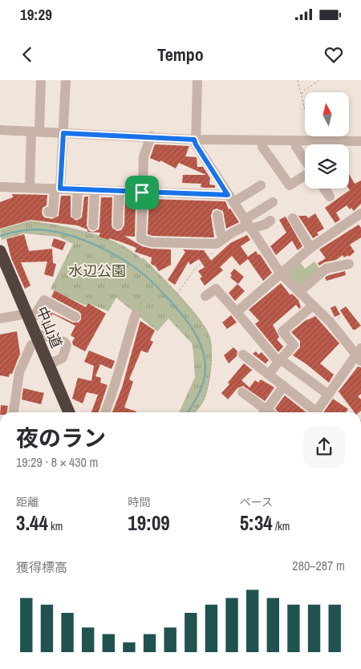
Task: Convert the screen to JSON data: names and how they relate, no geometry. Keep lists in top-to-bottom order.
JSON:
{
  "streets": {
    "highway": ["中山道"]
  },
  "parks": ["水辺公園"],
  "north": "top",
  "page": {
    "status": "19:29",
    "header": "Tempo",
    "heading": ["夜のラン", "19:29 · 8 × 430 m"],
    "stats": [
      ["距離", "3.44 km"],
      ["時間", "19:09"],
      ["ペース", "5:34 /km"]
    ],
    "chart": ["獲得標高", "280–287 m"]
  }
}
